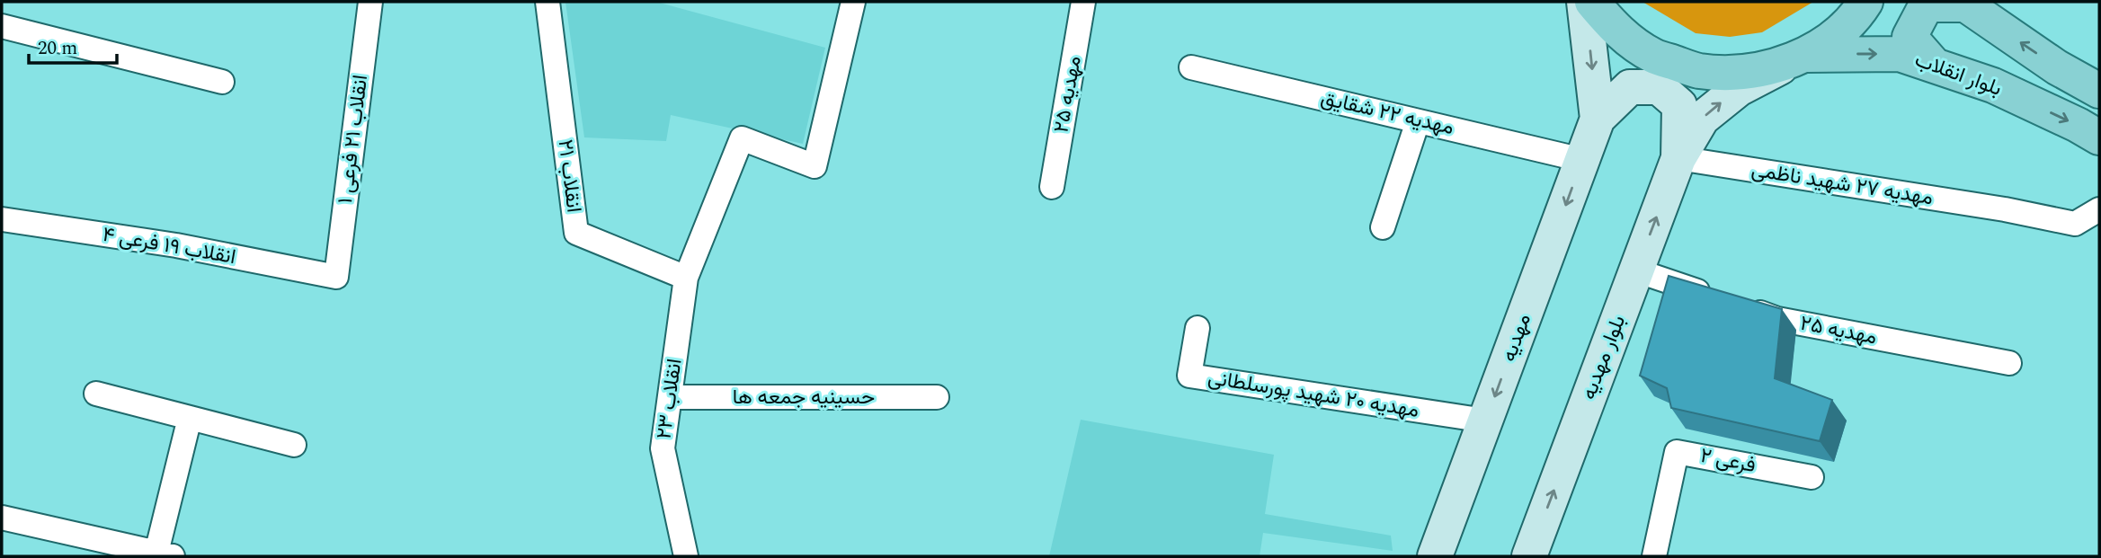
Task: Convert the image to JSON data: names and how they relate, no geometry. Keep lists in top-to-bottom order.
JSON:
{
  "streets": {
    "main road": ["بلوار انقلاب", "مهدیه", "بلوار مهدیه"],
    "street": [
      "مهدیه ۲۵",
      "مهدیه ۲۲ شقایق",
      "انقلاب ۲۱ فرعی ۱",
      "انقلاب ۲۱",
      "مهدیه ۲۷ شهید ناظمی",
      "انقلاب ۱۹ فرعی ۴",
      "مهدیه ۲۰ شهید پورسلطانی",
      "حسینیه جمعه ها",
      "انقلاب ۲۳",
      "فرعی ۲"
    ]
  },
  "crossings": [
    ["مهدیه ۲۲ شقایق", "مهدیه"],
    ["انقلاب ۲۱ فرعی ۱", "انقلاب ۱۹ فرعی ۴"],
    ["انقلاب ۲۱", "انقلاب ۲۳"],
    ["مهدیه ۲۷ شهید ناظمی", "بلوار مهدیه"],
    ["مهدیه", "مهدیه ۲۰ شهید پورسلطانی"],
    ["حسینیه جمعه ها", "انقلاب ۲۳"]
  ],
  "one_way": ["مهدیه", "بلوار مهدیه"],
  "scale_bar": "20 m"
}
